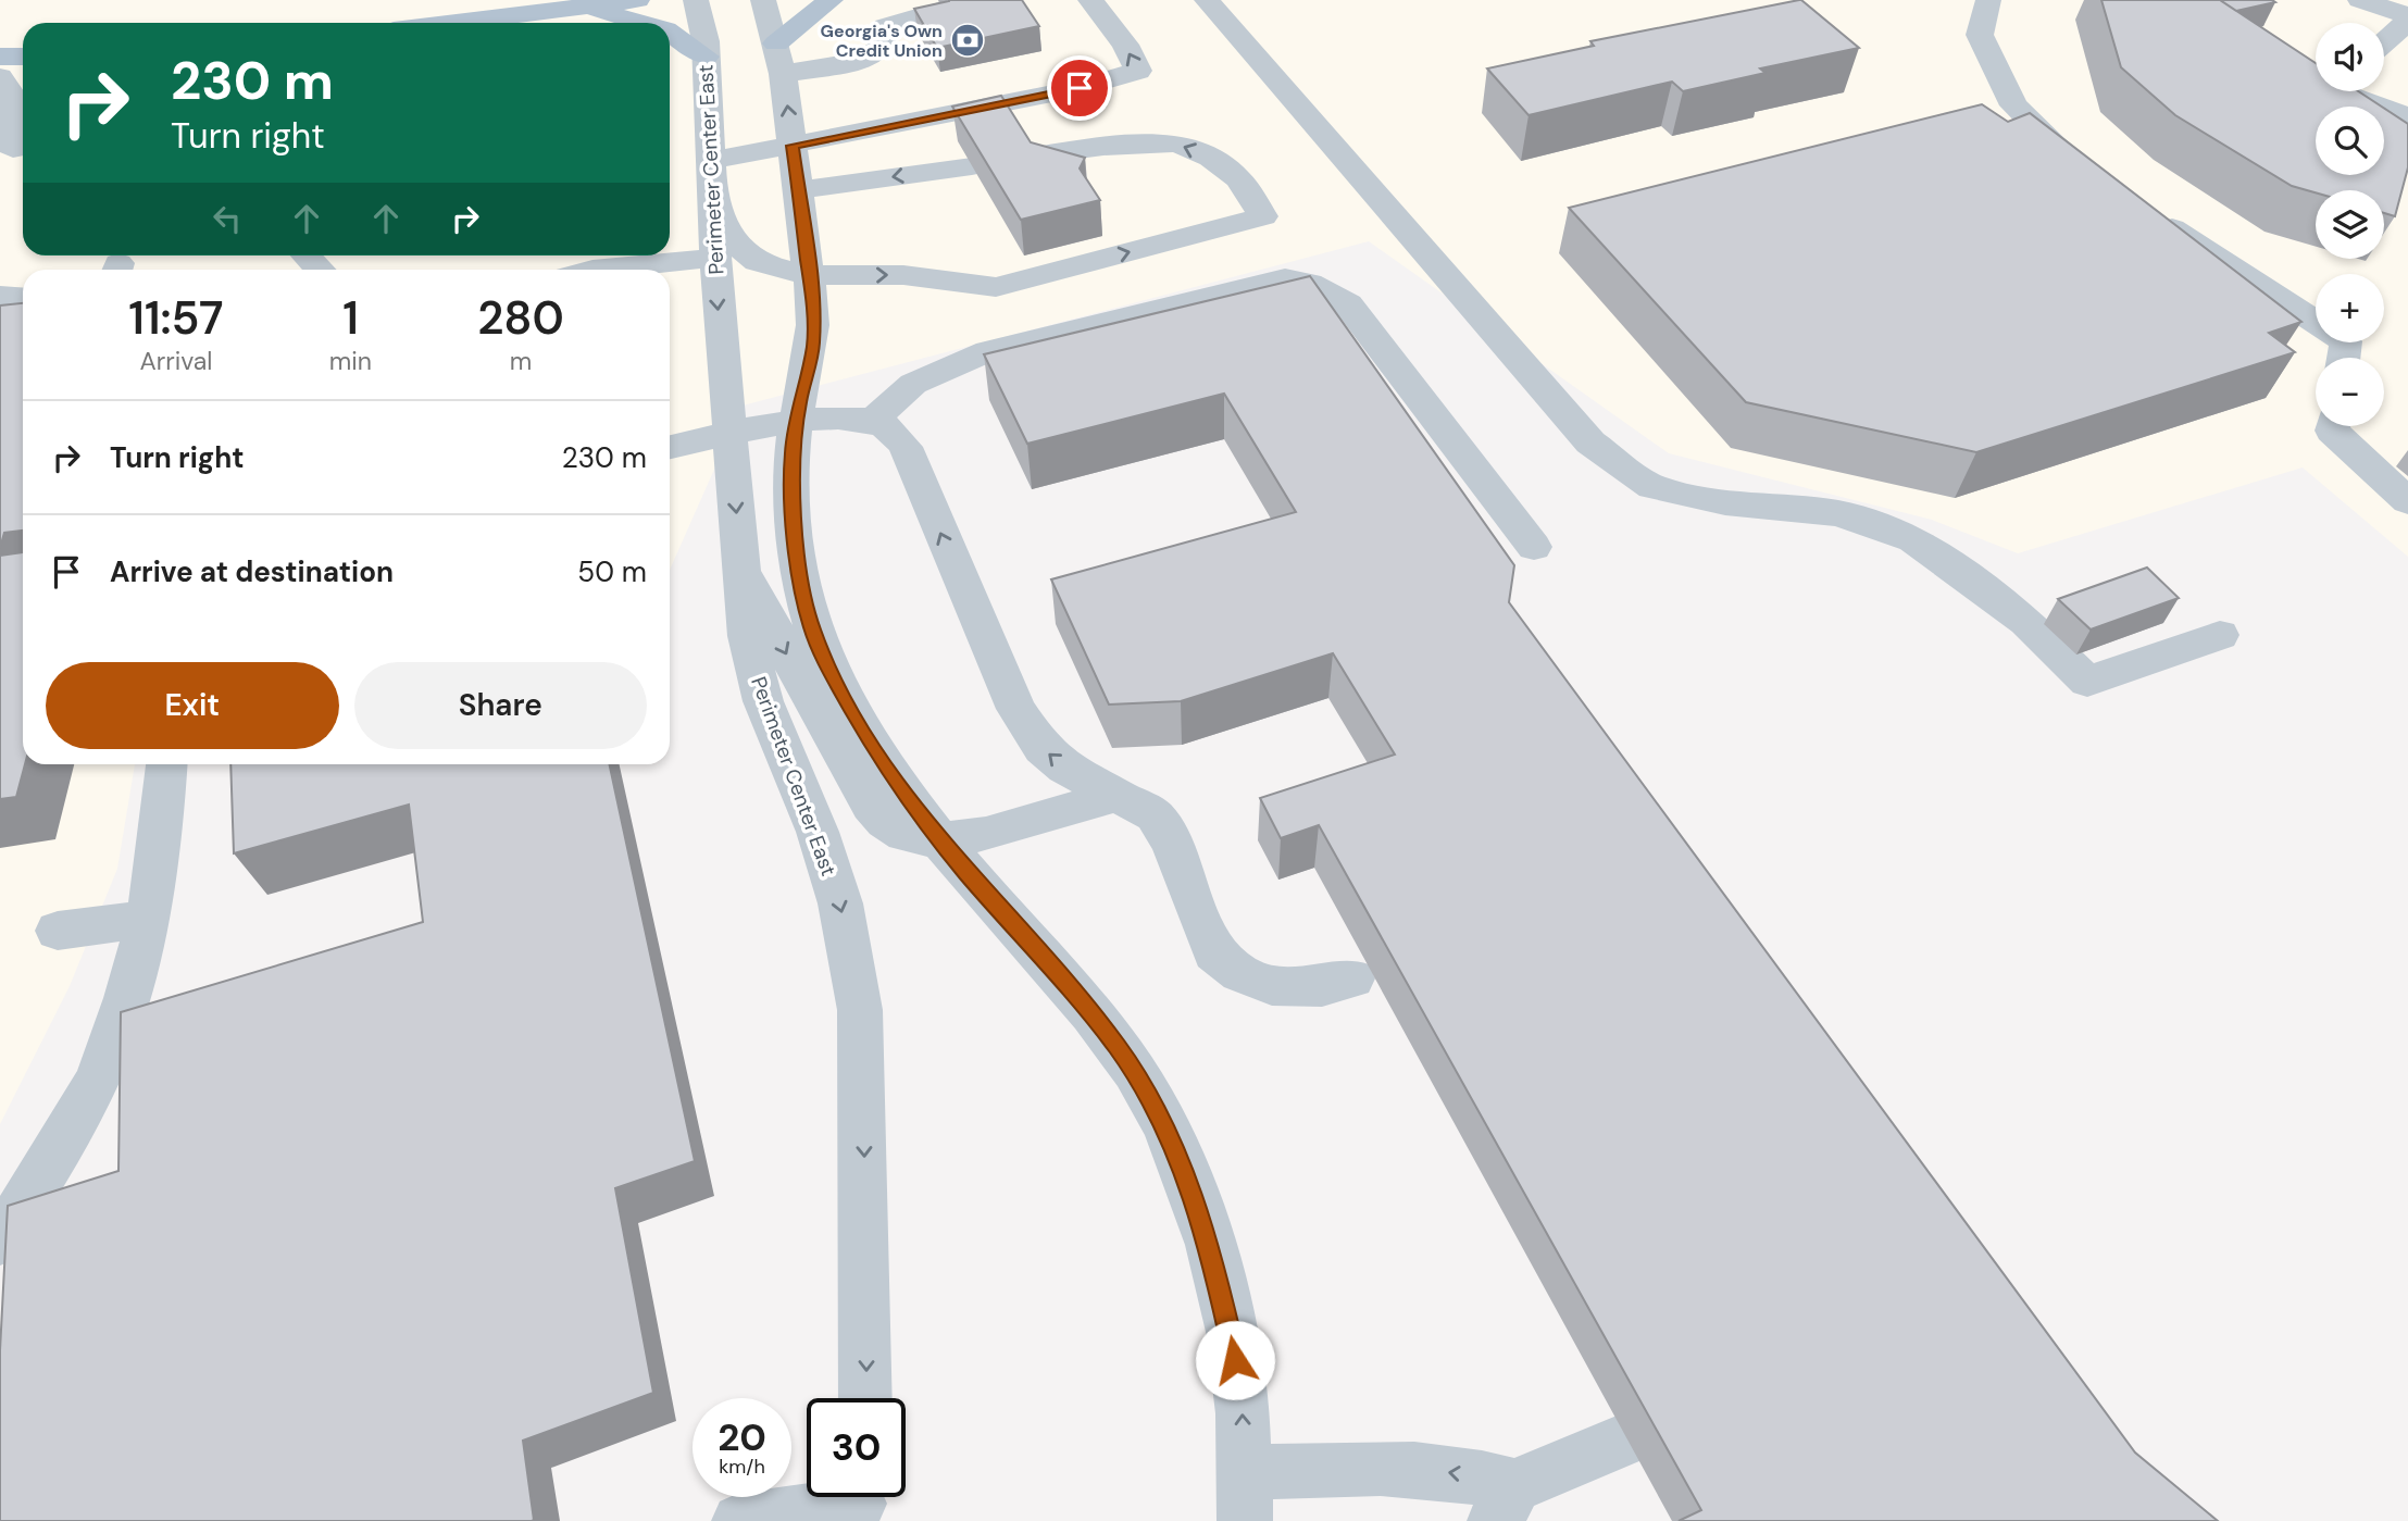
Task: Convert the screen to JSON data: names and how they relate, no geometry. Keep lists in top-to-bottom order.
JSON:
{
  "streets": {
    "street": ["Perimeter Center East"]
  },
  "places": {
    "bank": ["Georgia's Own Credit Union"]
  },
  "page": {
    "map_buttons": ["+", "−"],
    "turn": ["230 m", "Turn right"],
    "eta": [
      "11:57",
      "Arrival",
      "1",
      "min",
      "280",
      "m"
    ],
    "list": [
      {
        "name": "Turn right",
        "value": "230 m"
      },
      {
        "name": "Arrive at destination",
        "value": "50 m"
      }
    ],
    "buttons": ["Exit", "Share"],
    "speed": "20 km/h",
    "limit": "30"
  }
}
